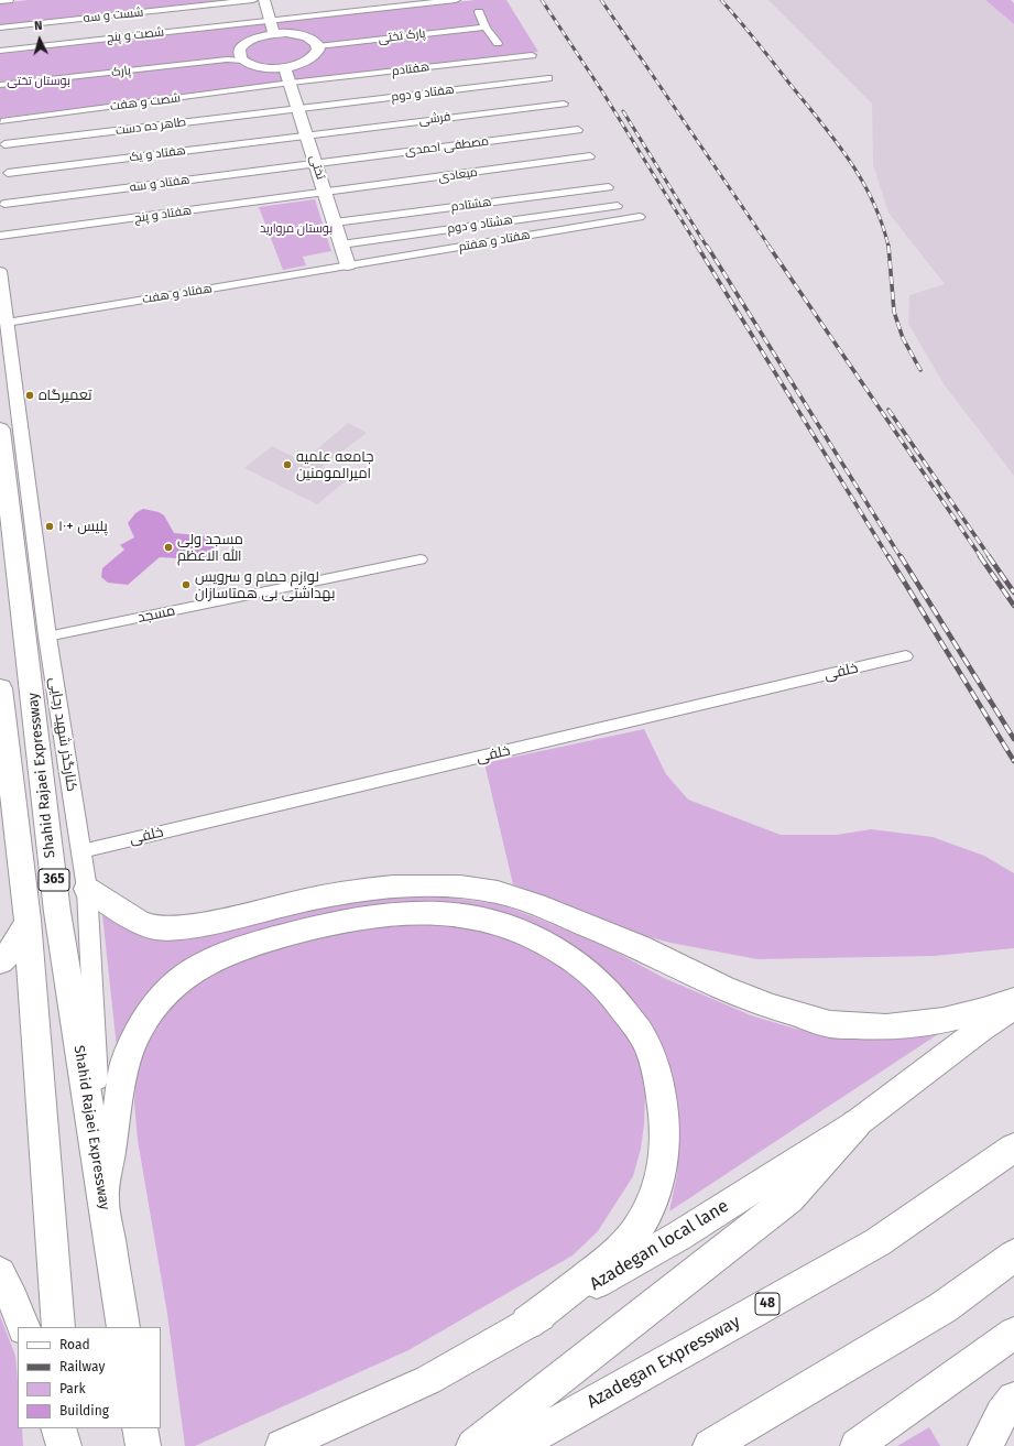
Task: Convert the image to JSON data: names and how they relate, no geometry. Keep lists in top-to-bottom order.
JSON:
{
  "streets": {
    "highway": [
      "Shahid Rajaei Expressway",
      "365",
      "48",
      "Azadegan Expressway"
    ],
    "main road": ["تختی", "Azadegan local lane"],
    "street": [
      "شست و سه",
      "شصت و پنج",
      "پارک تختی",
      "هفتادم",
      "پارک",
      "هفتاد و دوم",
      "شصت و هفت",
      "فرشی",
      "طاهر ده دست",
      "مصطفی احمدی",
      "هفتاد و یک",
      "میعادی",
      "هفتاد و سه",
      "هشتادم",
      "هفتاد و پنج",
      "هشتاد و دوم",
      "هفتاد و هفتم",
      "هفتاد و هفت",
      "مسجد",
      "خلفی",
      "کنارگذر شهید رجایی"
    ]
  },
  "crossings": [
    ["هفتادم", "شصت و هفت"],
    ["هفتادم", "تختی"],
    ["هفتاد و دوم", "طاهر ده دست"],
    ["هفتاد و دوم", "تختی"],
    ["شصت و هفت", "تختی"],
    ["فرشی", "هفتاد و یک"],
    ["فرشی", "تختی"],
    ["طاهر ده دست", "تختی"],
    ["مصطفی احمدی", "تختی"],
    ["مصطفی احمدی", "هفتاد و سه"],
    ["هفتاد و یک", "تختی"],
    ["تختی", "میعادی"],
    ["تختی", "هفتاد و سه"],
    ["تختی", "هشتادم"],
    ["تختی", "هفتاد و پنج"],
    ["تختی", "هشتاد و دوم"],
    ["تختی", "هفتاد و هفتم"],
    ["تختی", "هفتاد و هفت"],
    ["میعادی", "هفتاد و پنج"],
    ["هفتاد و هفتم", "هفتاد و هفت"],
    ["هفتاد و هفت", "کنارگذر شهید رجایی"],
    ["مسجد", "کنارگذر شهید رجایی"],
    ["مسجد", "Shahid Rajaei Expressway"],
    ["خلفی", "کنارگذر شهید رجایی"],
    ["کنارگذر شهید رجایی", "Shahid Rajaei Expressway"]
  ],
  "parks": ["بوستان تختی", "بوستان مروارید"],
  "places": [
    "تعمیرگاه",
    "جامعه علمیه امیرالمومنین",
    "پلیس +۱۰",
    "مسجد ولی الله الاعظم",
    "لوازم حمام و سرویس بهداشتی بی همتاسازان"
  ],
  "legend": [
    "Road",
    "Railway",
    "Park",
    "Building"
  ],
  "north": "top"
}
